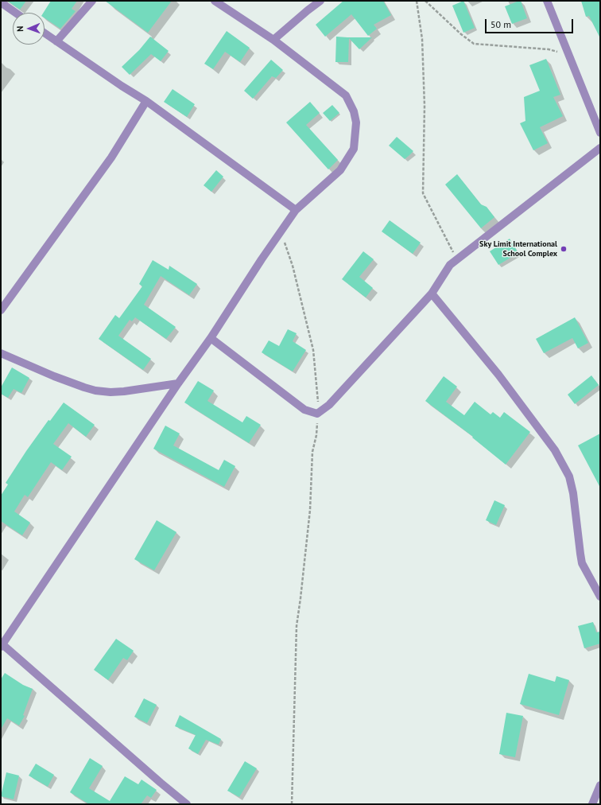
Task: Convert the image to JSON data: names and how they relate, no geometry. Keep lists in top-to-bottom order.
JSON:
{
  "places": ["Sky Limit International School Complex"],
  "scale_bar": "50 m",
  "north": "left"
}
